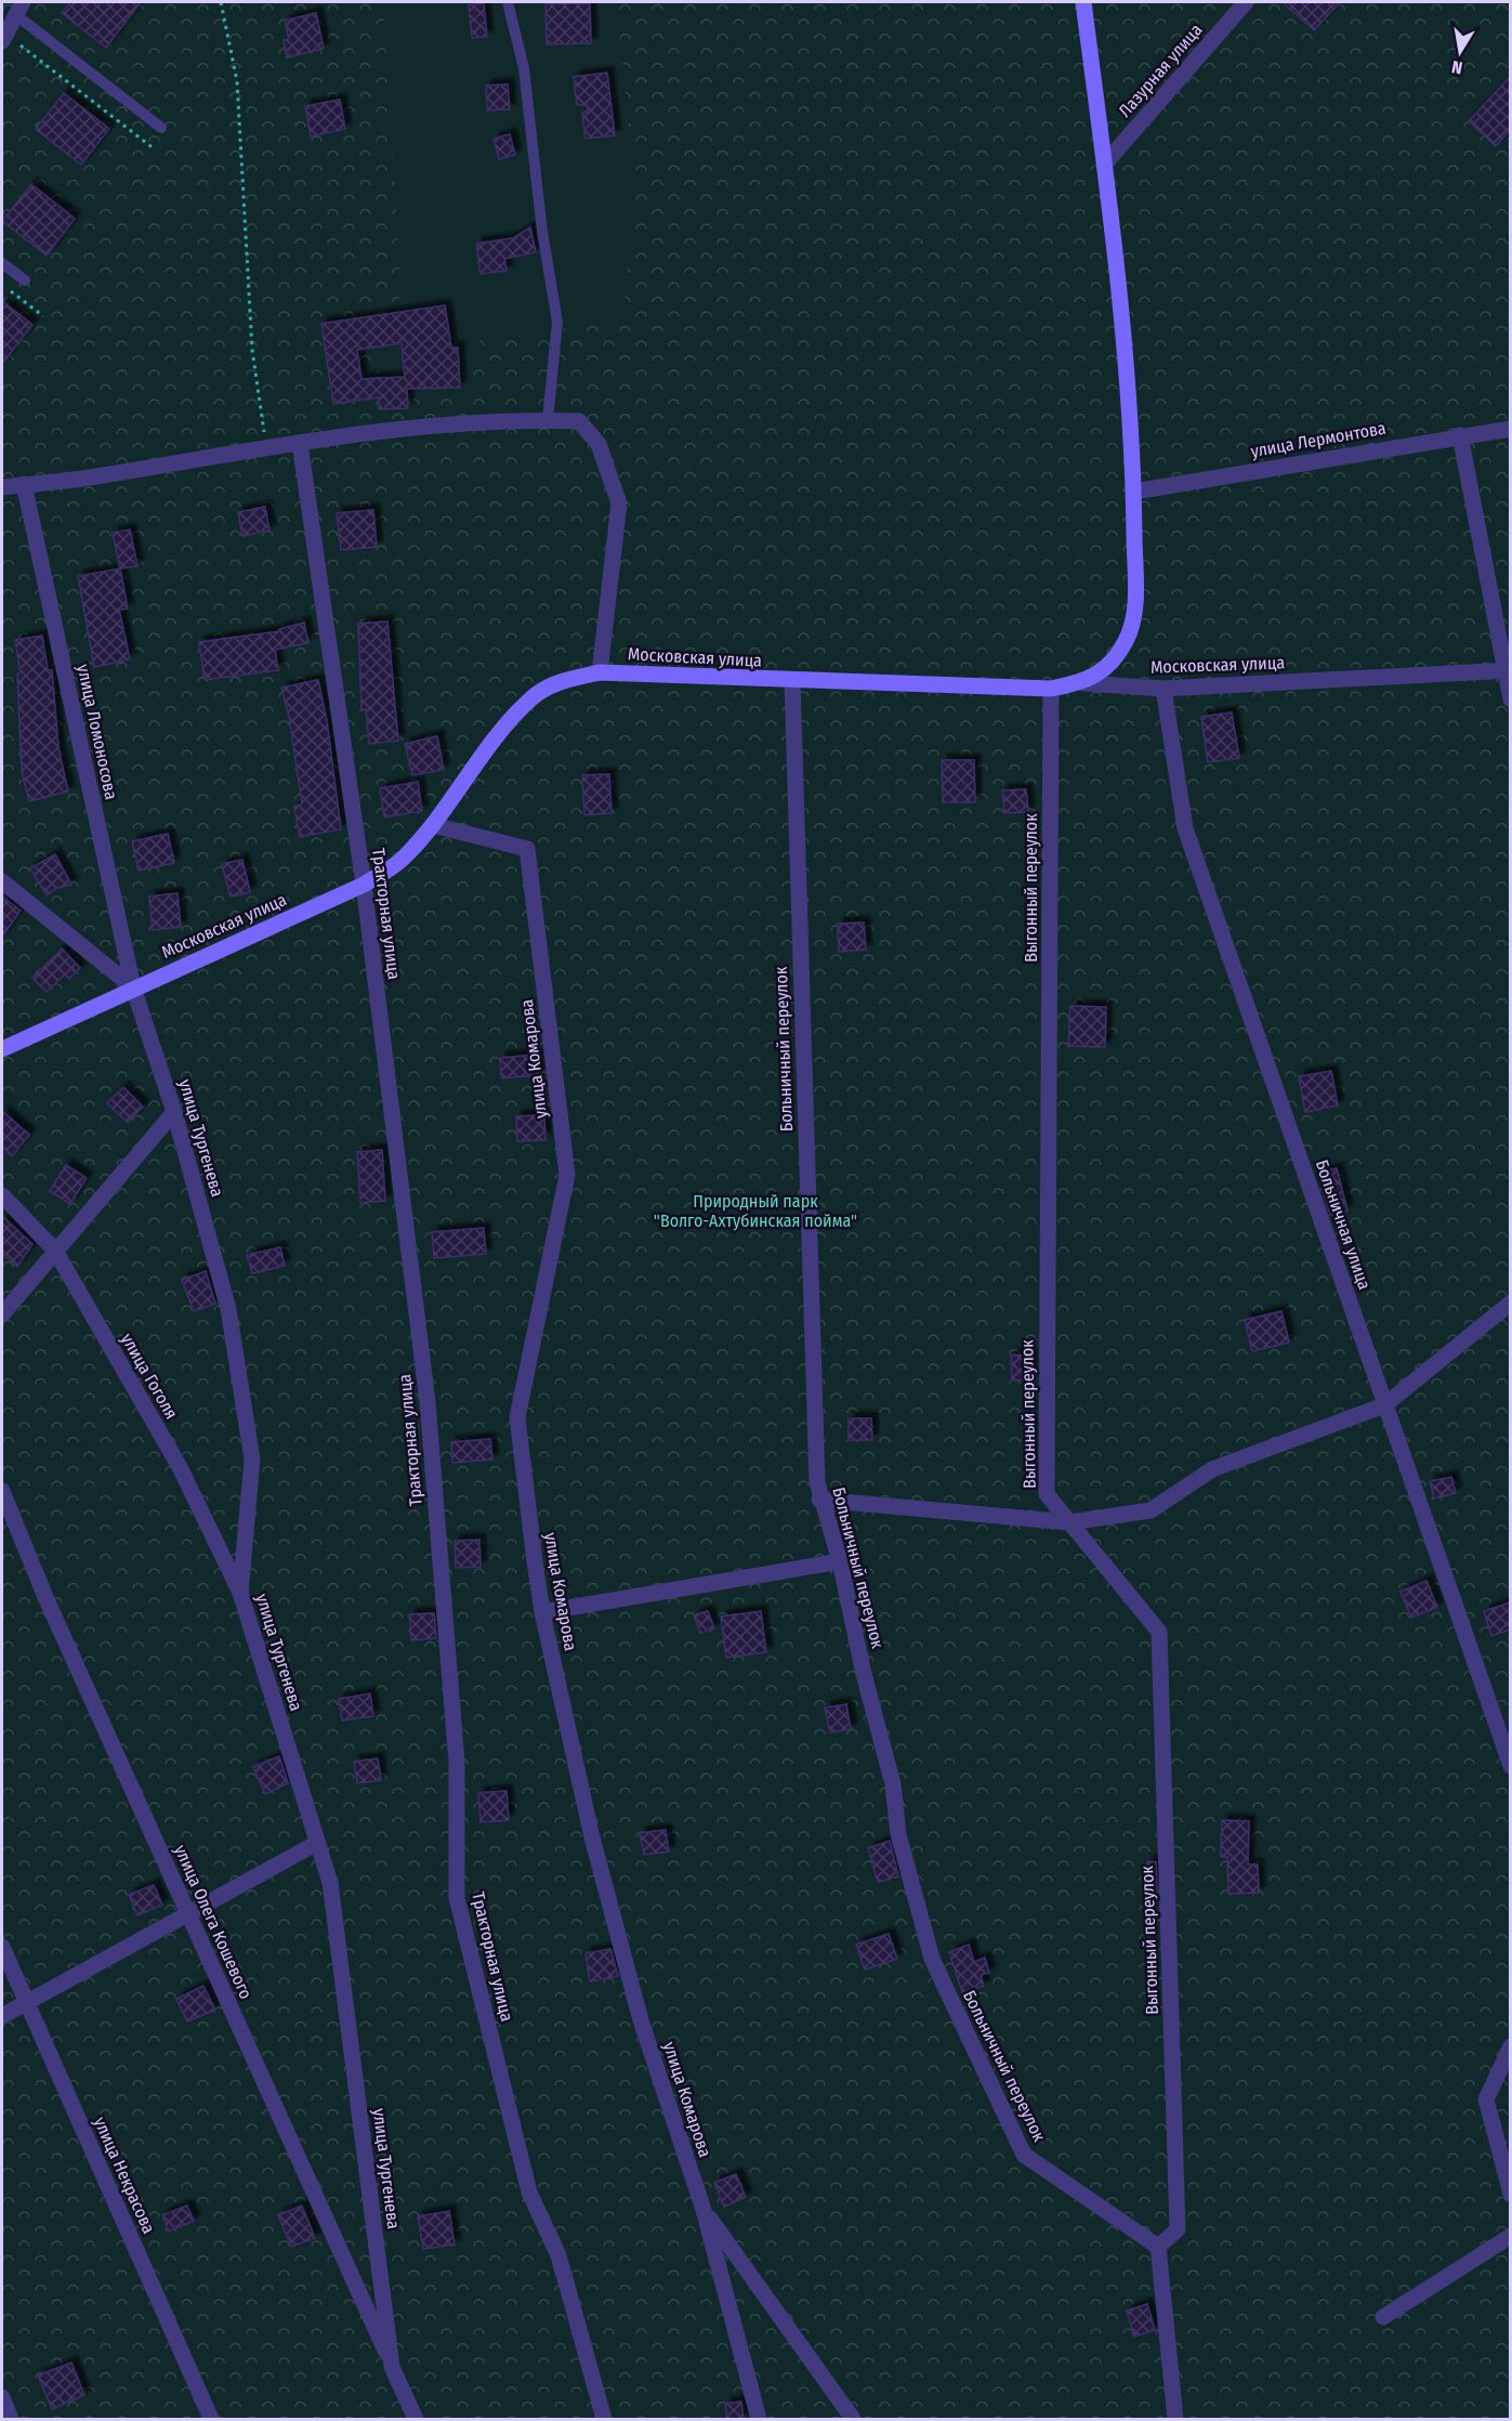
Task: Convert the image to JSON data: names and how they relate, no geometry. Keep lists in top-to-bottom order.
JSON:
{
  "streets": {
    "street": [
      "Лазурная улица",
      "улица Лермонтова",
      "Московская улица",
      "улица Ломоносова",
      "Выгонный переулок",
      "Тракторная улица",
      "Больничный переулок",
      "улица Комарова",
      "улица Тургенева",
      "Больничная улица",
      "улица Гоголя",
      "улица Олега Кошевого",
      "улица Некрасова"
    ]
  },
  "crossings": [
    ["Московская улица", "улица Ломоносова"],
    ["Московская улица", "Выгонный переулок"],
    ["Московская улица", "Тракторная улица"],
    ["Московская улица", "Больничный переулок"],
    ["Московская улица", "улица Комарова"],
    ["Московская улица", "улица Тургенева"],
    ["Московская улица", "Больничная улица"],
    ["улица Ломоносова", "улица Тургенева"],
    ["Выгонный переулок", "Больничный переулок"],
    ["улица Тургенева", "улица Гоголя"],
    ["улица Тургенева", "улица Олега Кошевого"]
  ],
  "parks": ["Природный парк \"Волго-Ахтубинская пойма\""],
  "north": "bottom"
}
